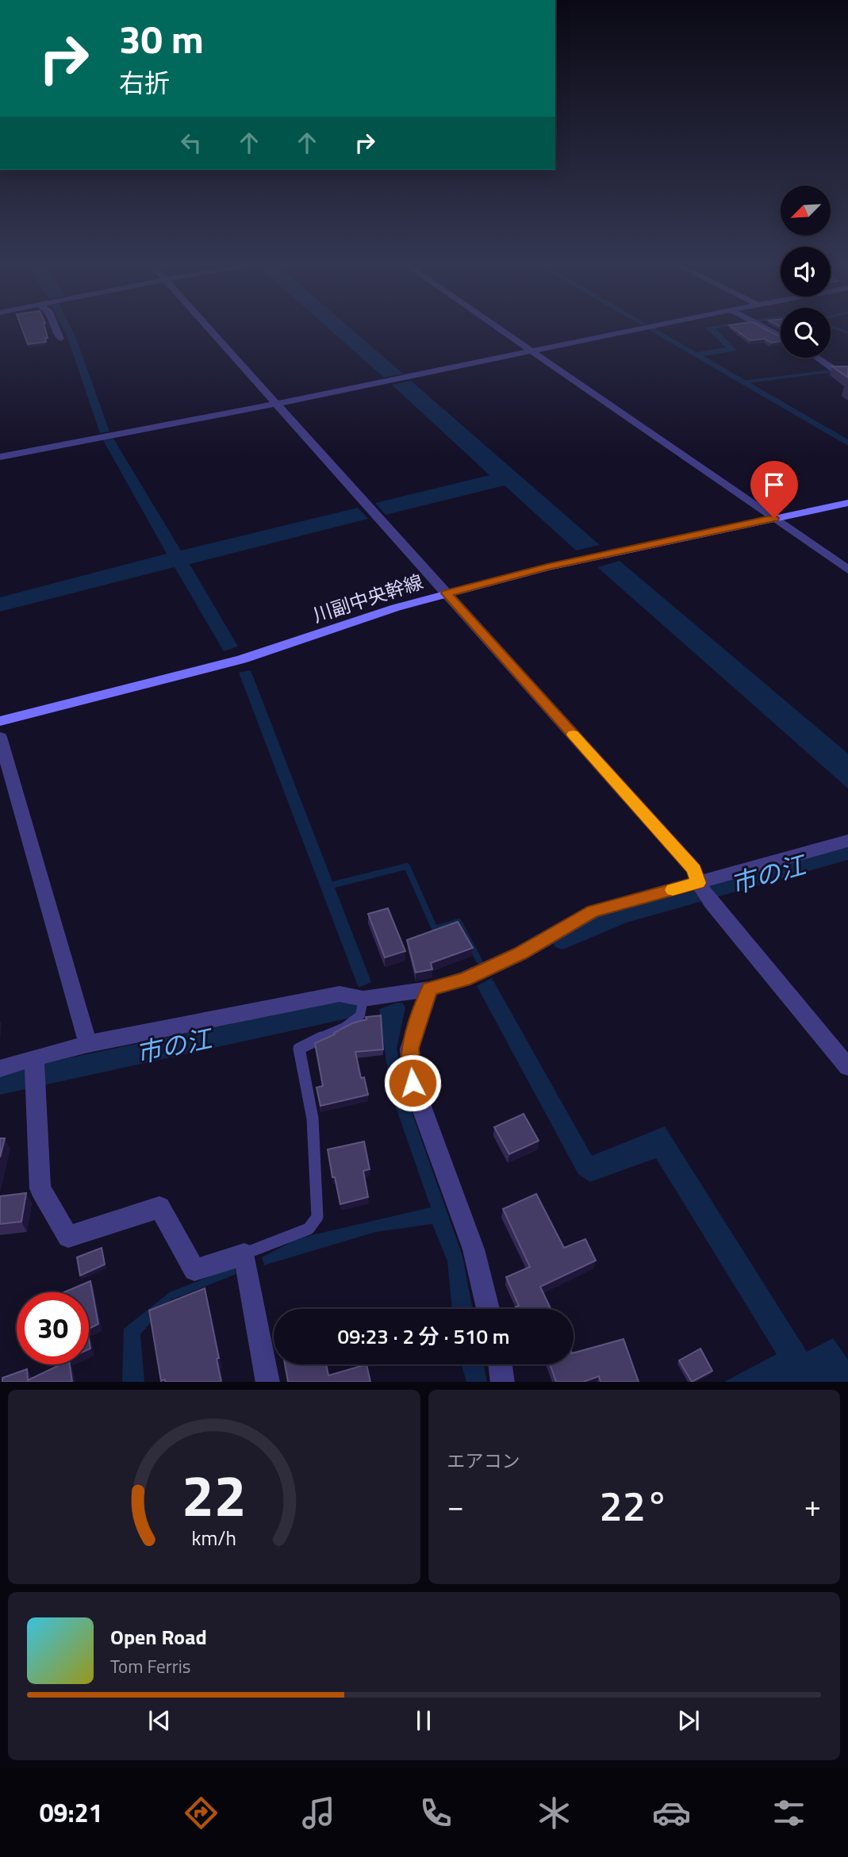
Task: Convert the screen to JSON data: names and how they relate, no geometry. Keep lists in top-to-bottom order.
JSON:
{
  "streets": {
    "street": ["川副中央幹線"]
  },
  "water": ["市の江"],
  "north": "bottom left",
  "page": {
    "turn": ["30 m", "右折"],
    "limit": "30",
    "trip": "09:23 · 2 分 · 510 m",
    "tile": "エアコン",
    "heat": ["−", "22°", "+"],
    "song": ["Open Road", "Tom Ferris"],
    "tabs": "09:21",
    "gauge": ["22", "km/h"]
  }
}
